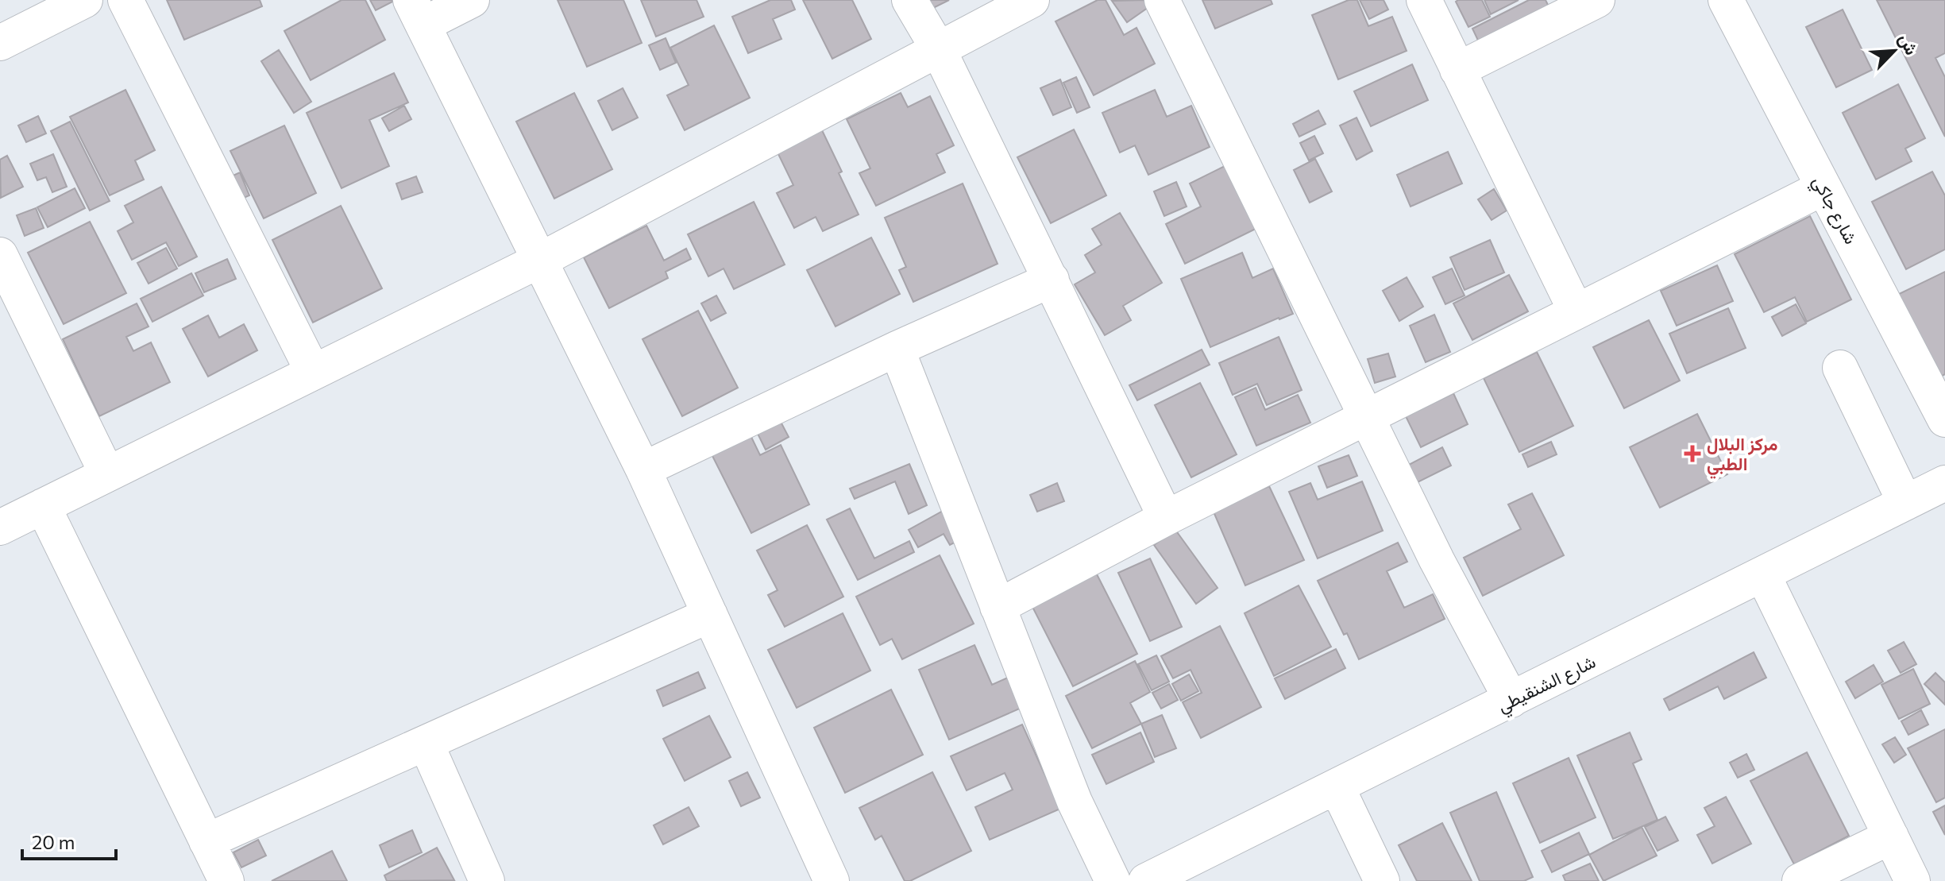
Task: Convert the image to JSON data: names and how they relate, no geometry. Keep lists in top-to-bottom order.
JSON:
{
  "streets": {
    "street": ["شارع جاكي", "شارع الشنقيطي"]
  },
  "places": {
    "health": ["مركز البلال الطبي"]
  },
  "scale_bar": "20 m",
  "north": "top right"
}
